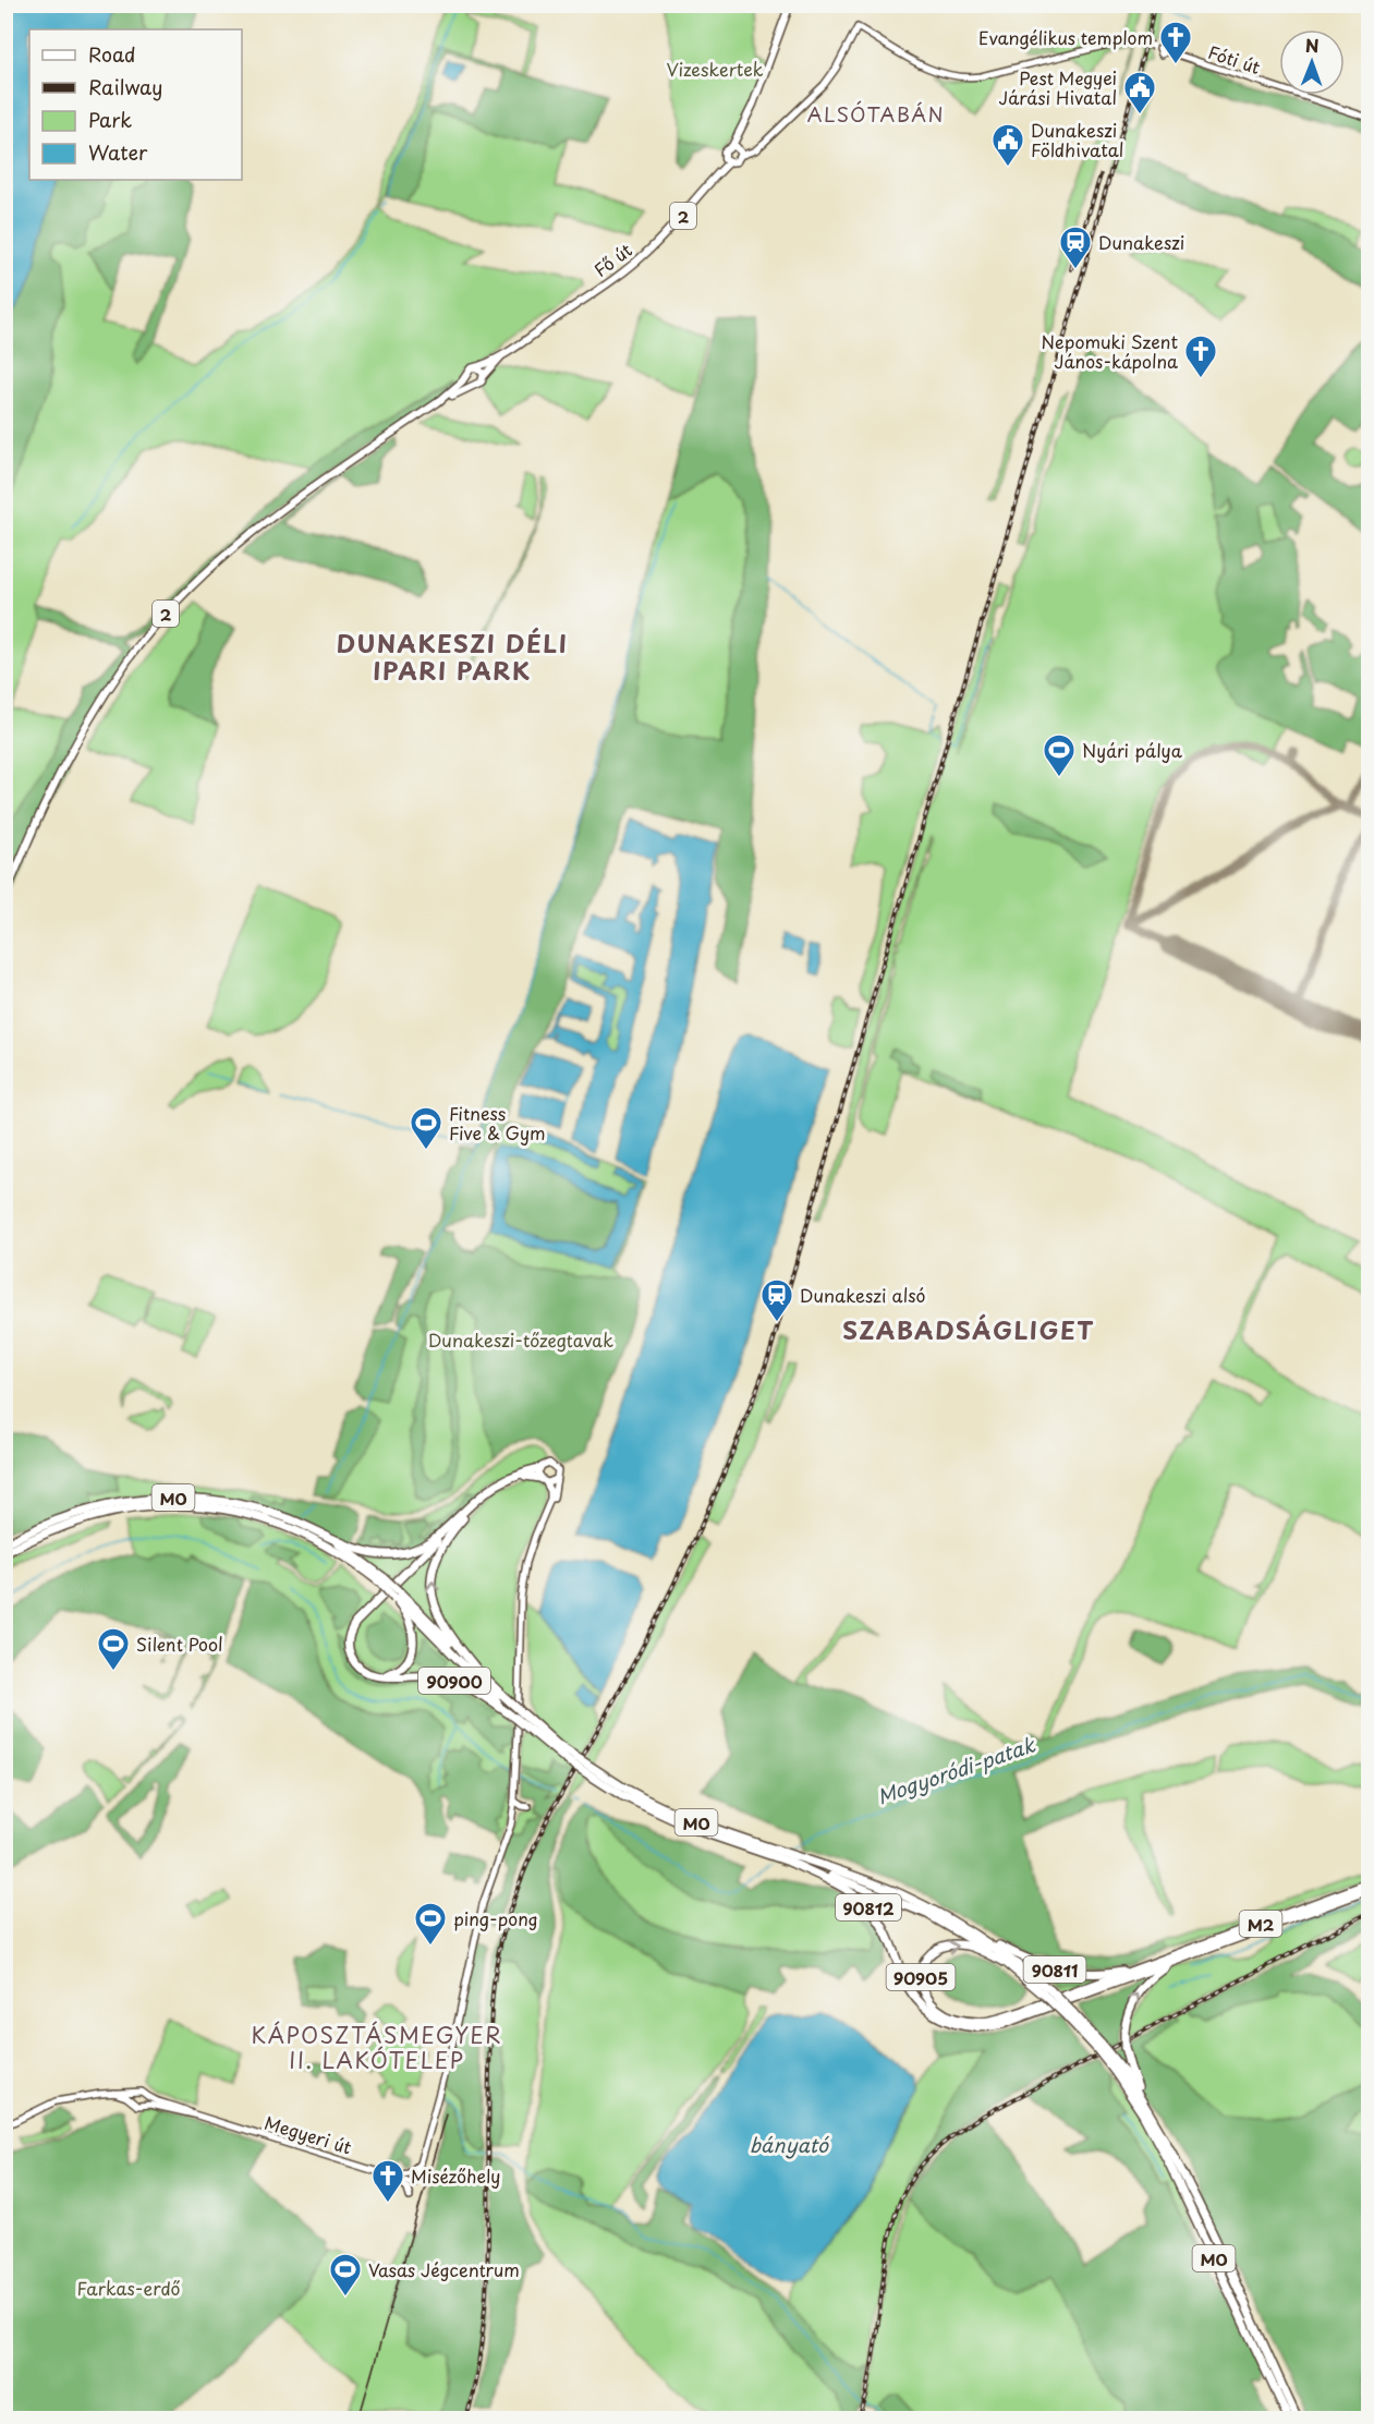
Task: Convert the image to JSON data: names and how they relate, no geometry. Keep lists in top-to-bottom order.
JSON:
{
  "streets": {
    "highway": [
      "M0",
      "90900",
      "90812",
      "M2",
      "90811",
      "90905"
    ],
    "main road": [
      "Fóti út",
      "2",
      "Fő út",
      "Megyeri út"
    ]
  },
  "crossings": [
    ["Fóti út", "Fő út"],
    ["2", "Fő út"],
    ["M0", "90900"],
    ["M0", "90812"],
    ["M0", "90811"],
    ["M0", "90905"],
    ["90812", "M2"],
    ["90812", "90905"],
    ["M2", "90811"],
    ["M2", "90905"]
  ],
  "districts": [
    "ALSÓTABÁN",
    "DUNAKESZI DÉLI IPARI PARK",
    "SZABADSÁGLIGET",
    "KÁPOSZTÁSMEGYER II. LAKÓTELEP"
  ],
  "water": ["Mogyoródi-patak", "bányató"],
  "parks": ["Vizeskertek", "Dunakeszi-tőzegtavak", "Farkas-erdő"],
  "places": {
    "church": ["Evangélikus templom", "Nepomuki Szent János-kápolna", "Misézőhely"],
    "public building": ["Pest Megyei Járási Hivatal", "Dunakeszi Földhivatal"],
    "station": ["Dunakeszi", "Dunakeszi alsó"],
    "sports": [
      "Nyári pálya",
      "Fitness Five & Gym",
      "Silent Pool",
      "ping-pong",
      "Vasas Jégcentrum"
    ]
  },
  "legend": [
    "Road",
    "Railway",
    "Park",
    "Water"
  ],
  "north": "top"
}
